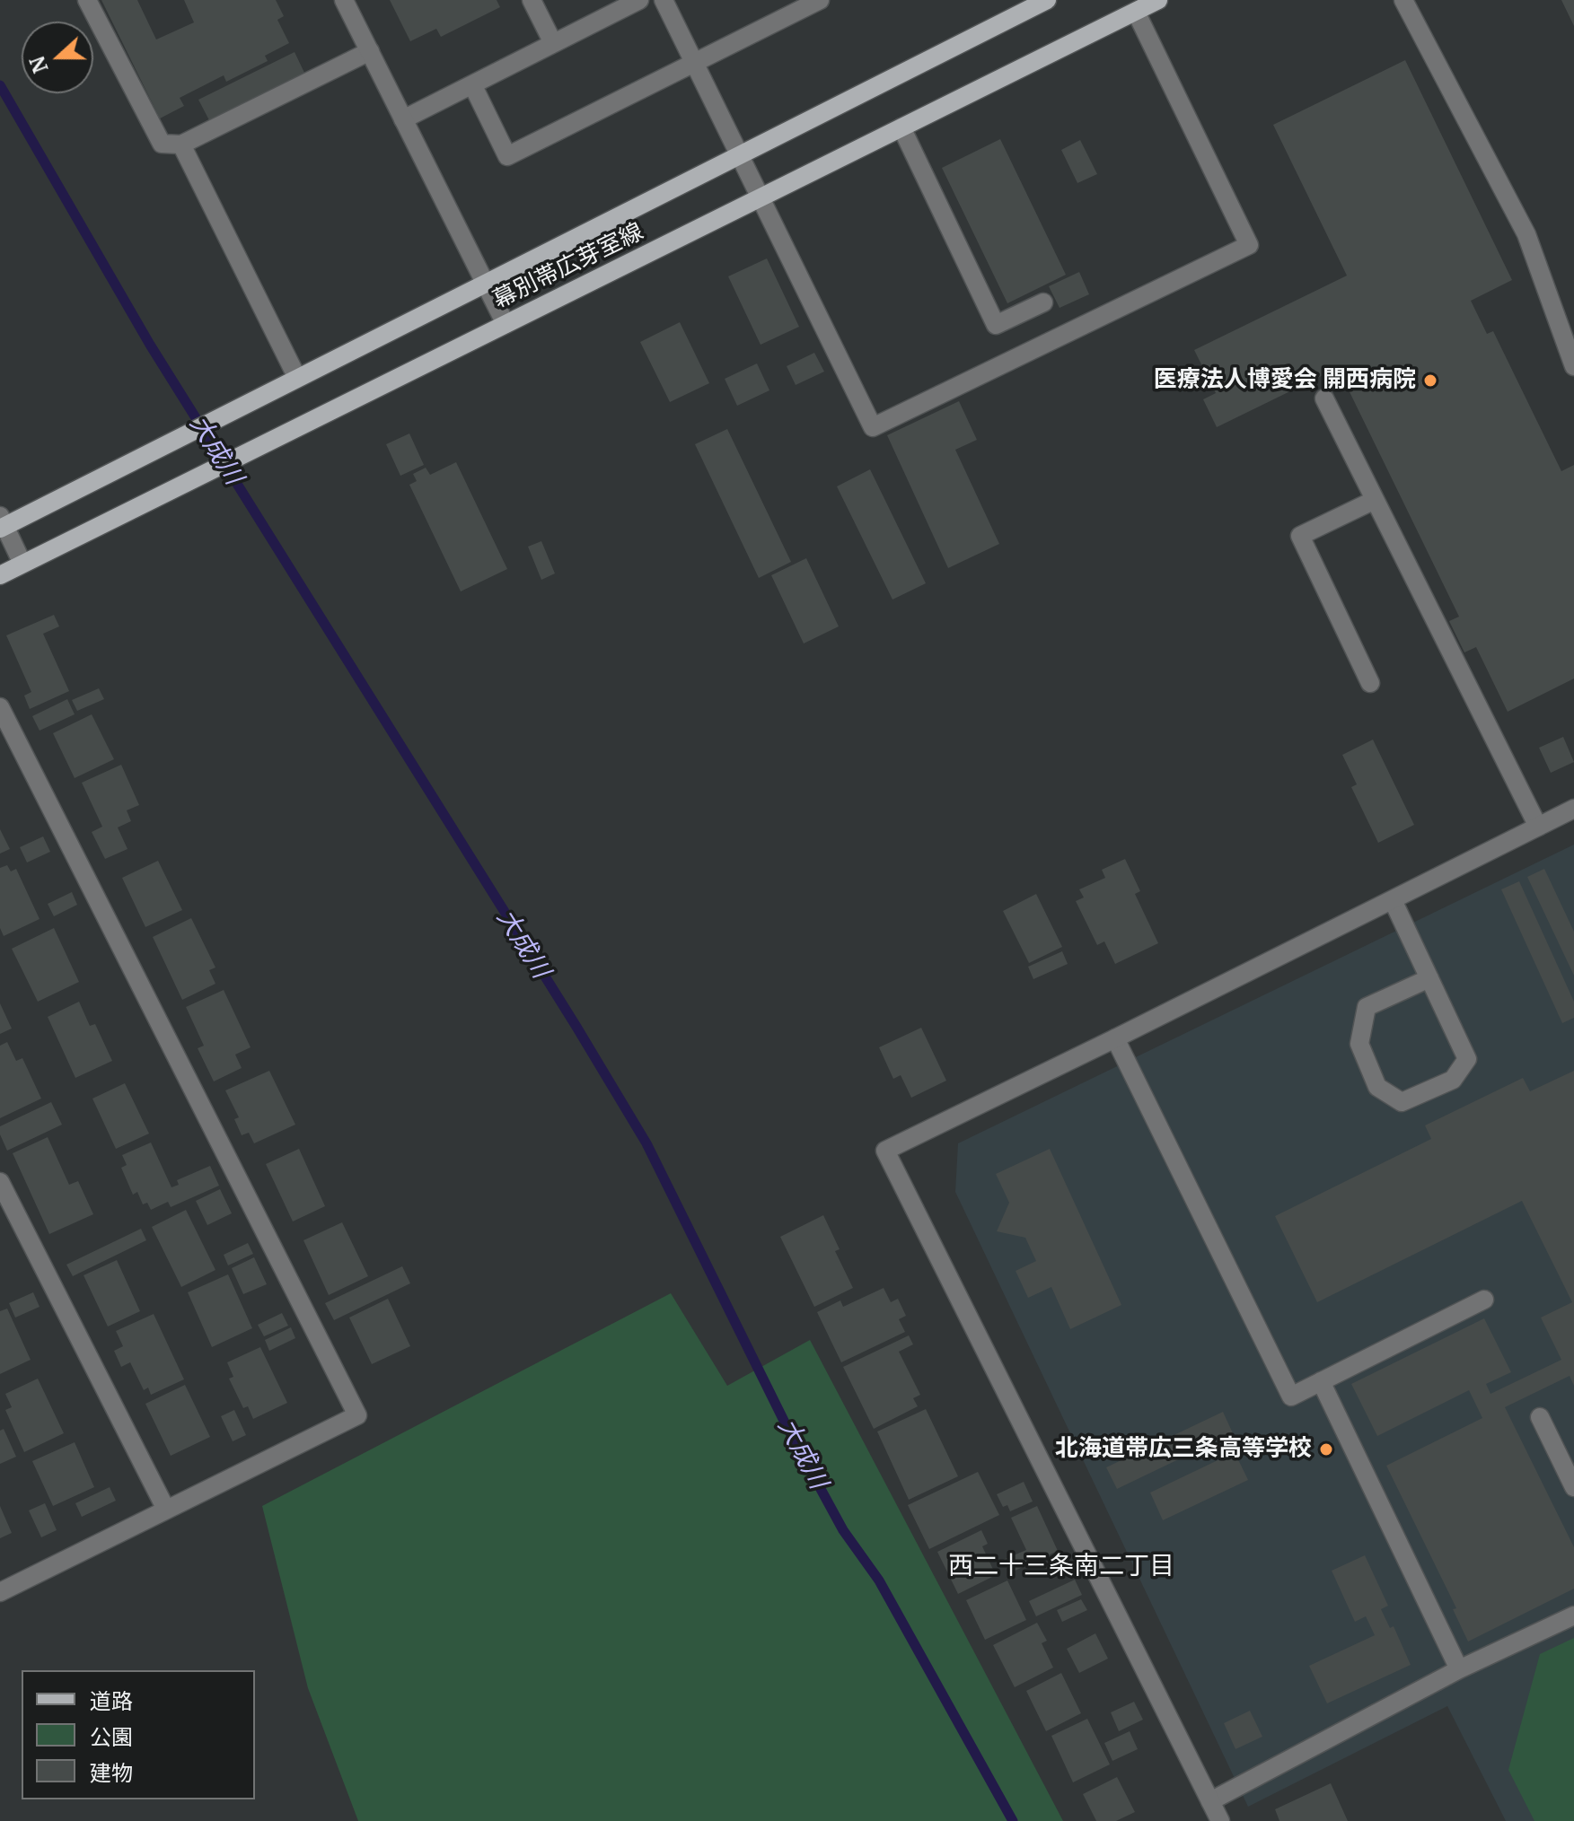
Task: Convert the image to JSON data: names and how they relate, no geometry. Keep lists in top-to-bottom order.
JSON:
{
  "streets": {
    "main road": ["幕別帯広芽室線"]
  },
  "districts": ["西二十三条南二丁目"],
  "water": ["大成川"],
  "places": ["医療法人博愛会 開西病院", "北海道帯広三条高等学校"],
  "legend": ["道路", "公園", "建物"],
  "north": "left"
}
